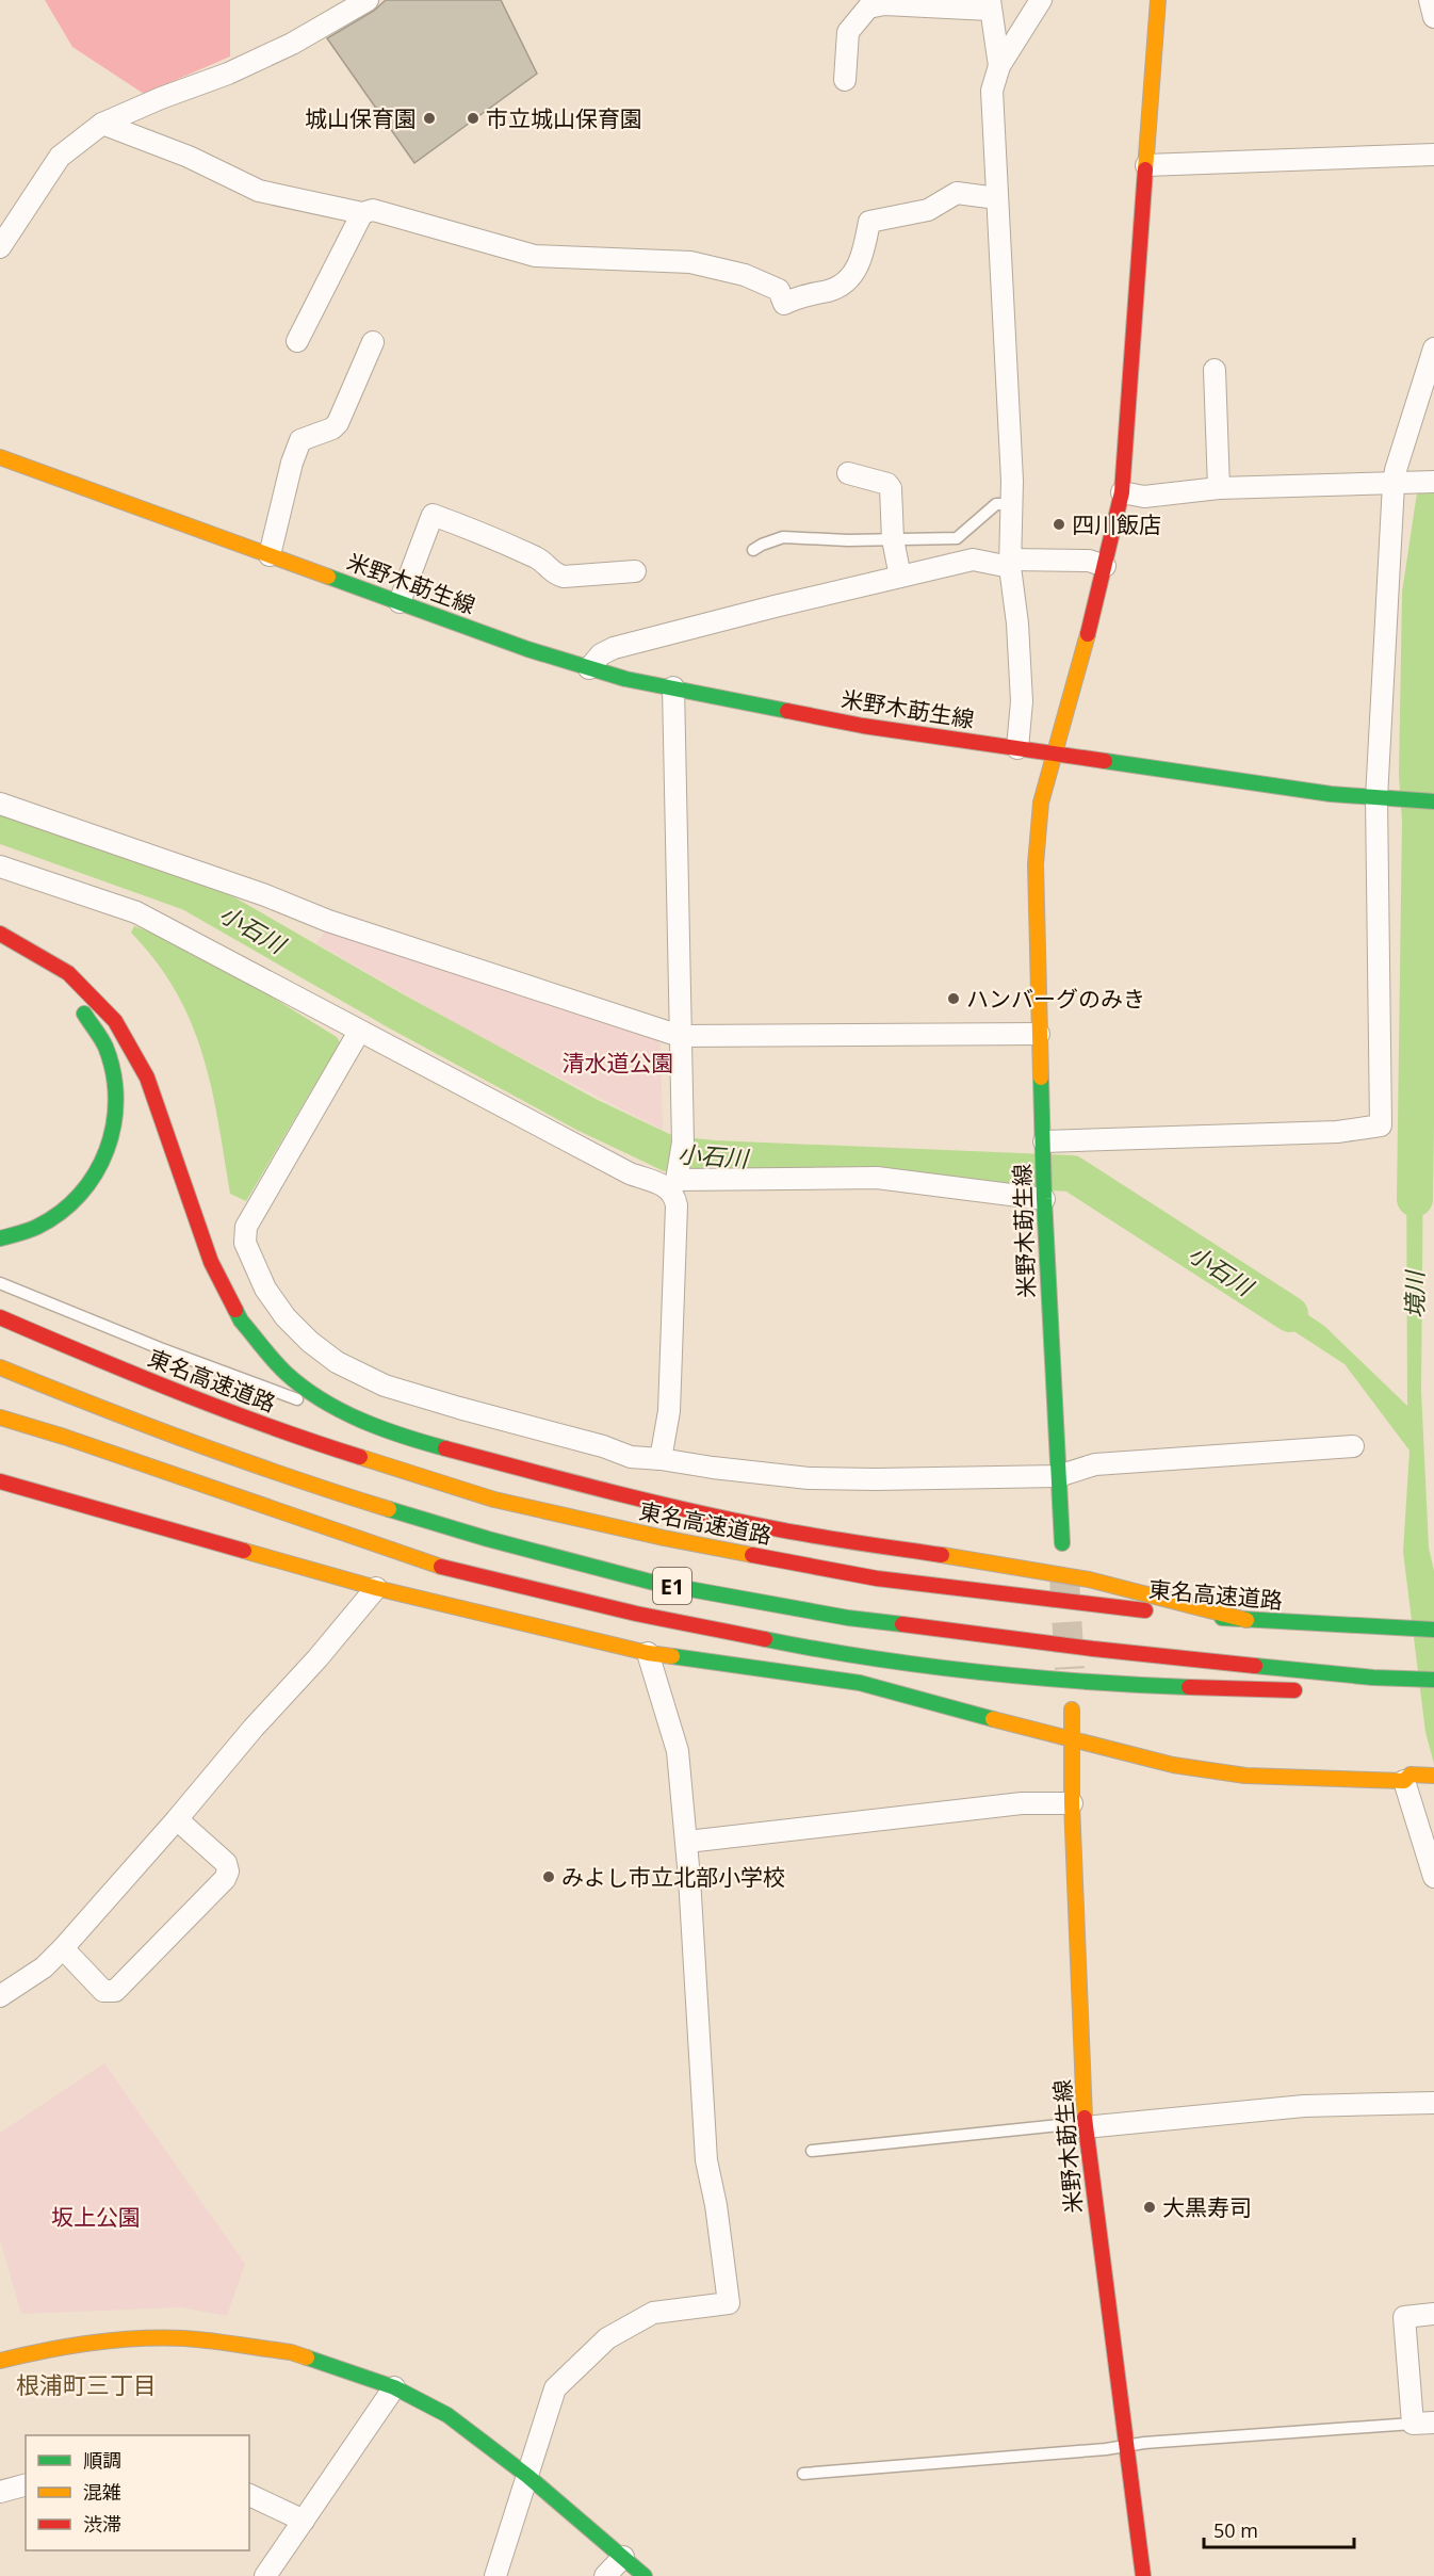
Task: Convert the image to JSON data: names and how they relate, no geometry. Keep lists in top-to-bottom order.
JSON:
{
  "streets": {
    "main road": ["米野木莇生線", "東名高速道路", "E1"]
  },
  "districts": ["根浦町三丁目"],
  "water": ["小石川", "境川"],
  "parks": ["清水道公園", "坂上公園"],
  "places": [
    "城山保育園",
    "市立城山保育園",
    "四川飯店",
    "ハンバーグのみき",
    "みよし市立北部小学校",
    "大黒寿司"
  ],
  "legend": ["順調", "混雑", "渋滞"],
  "scale_bar": "50 m"
}
